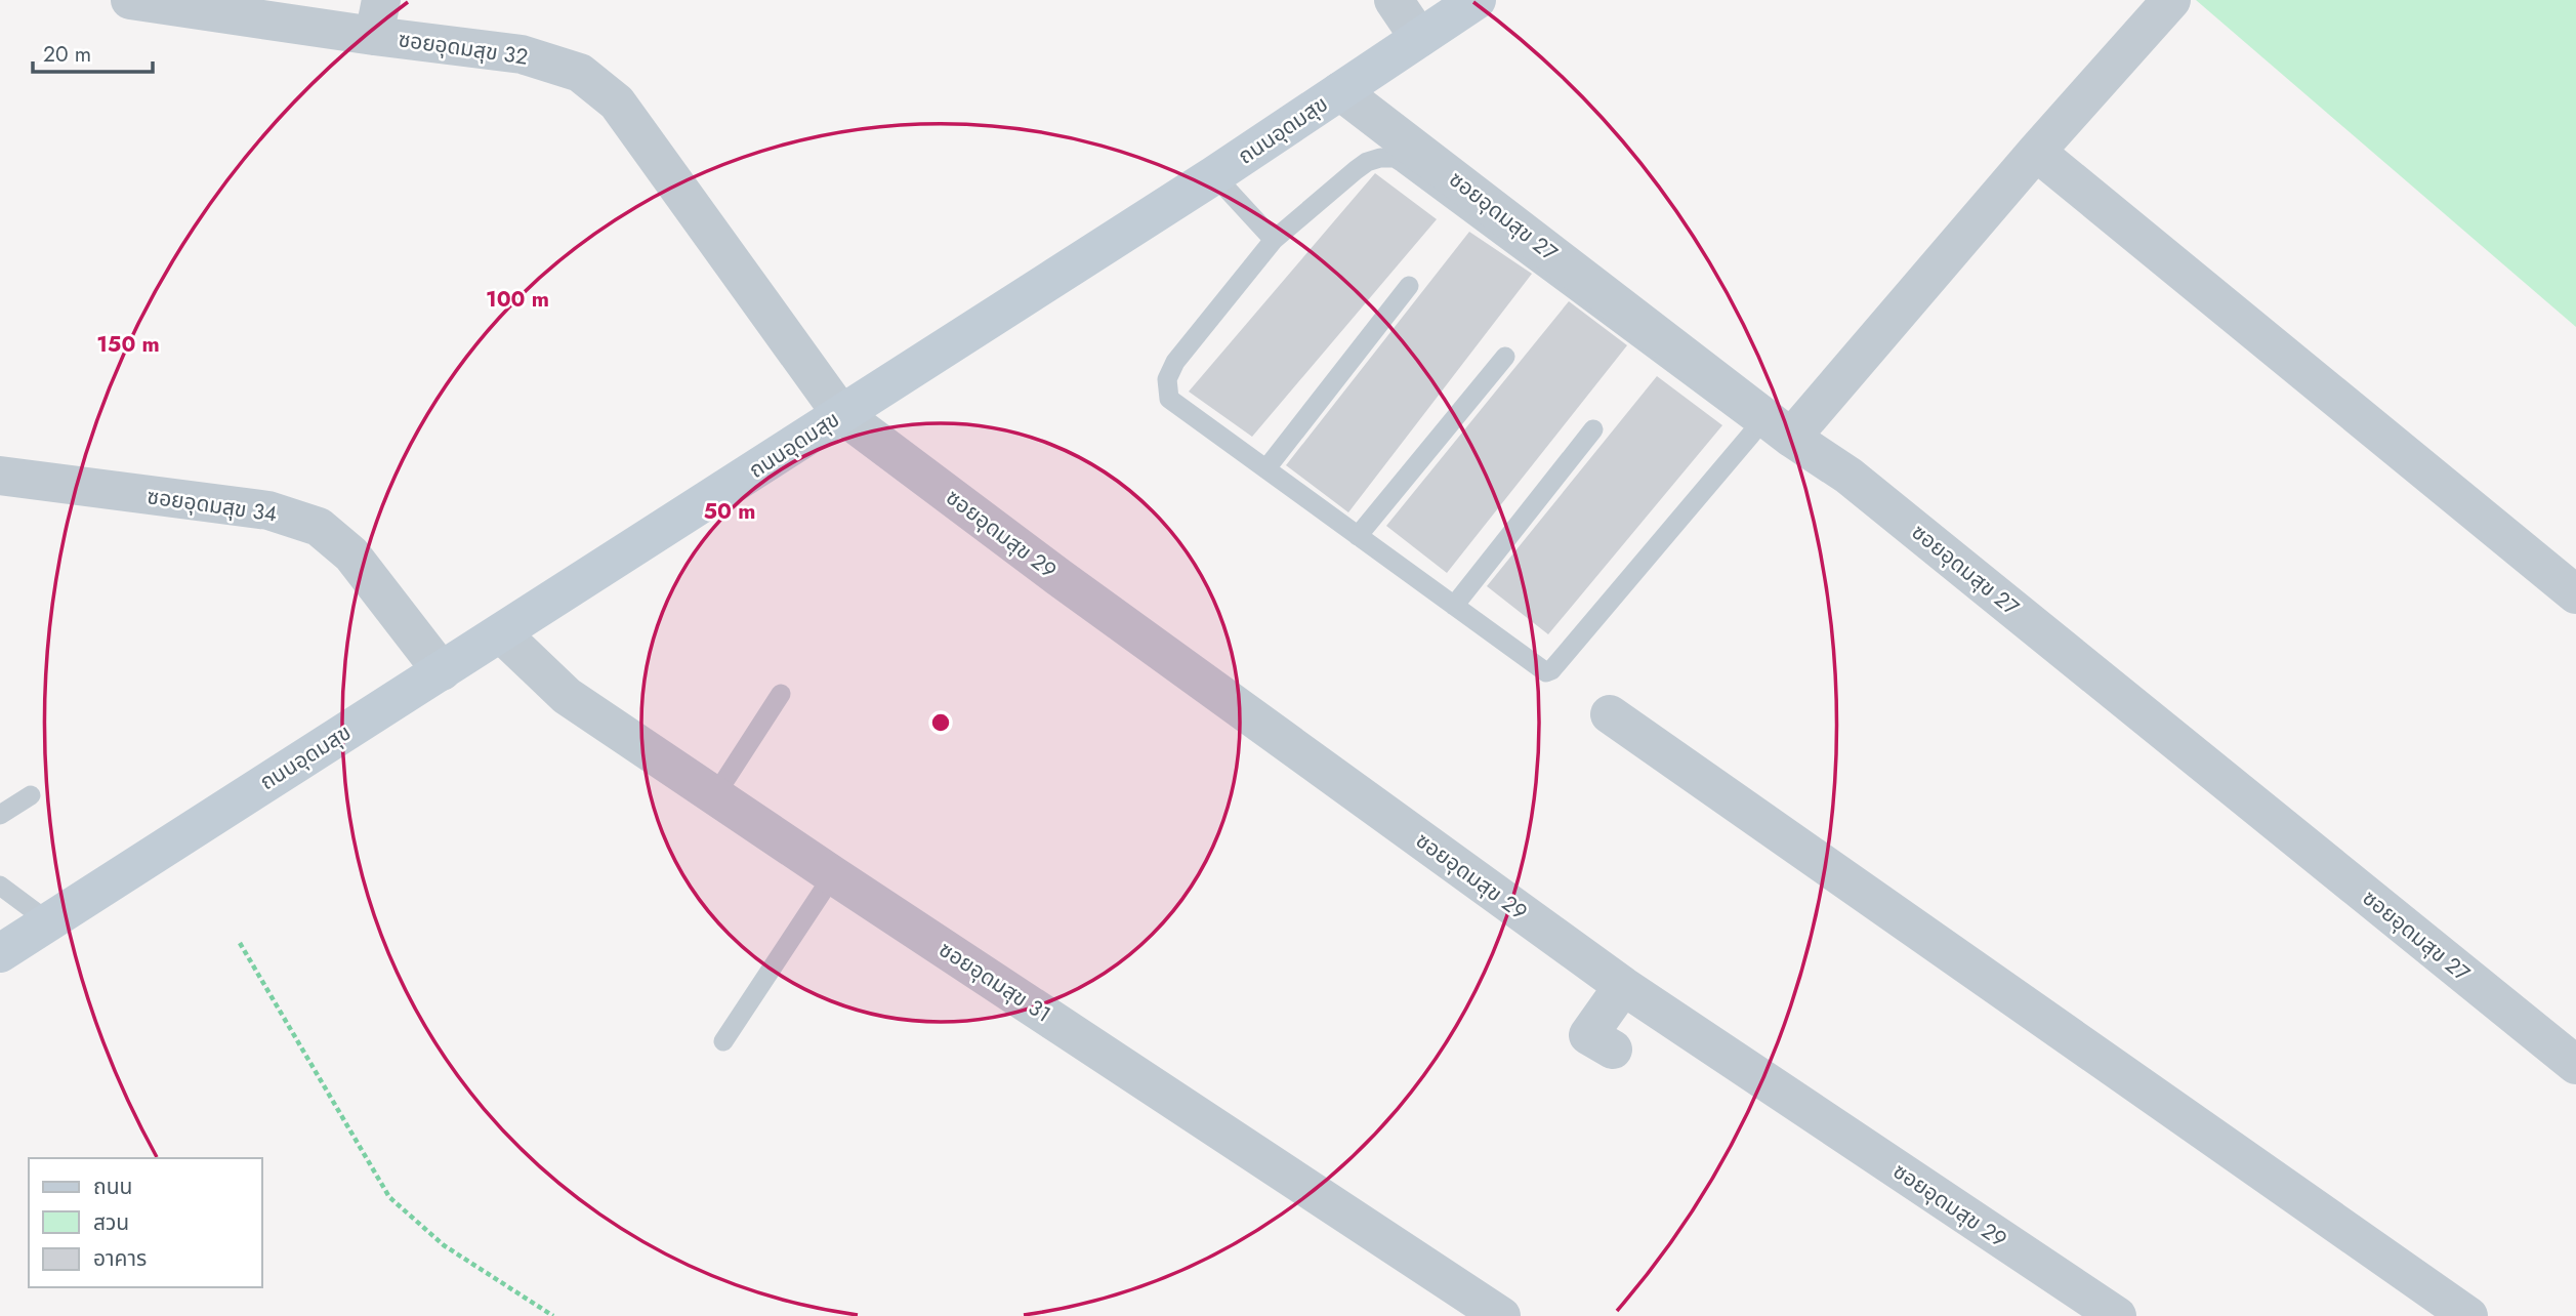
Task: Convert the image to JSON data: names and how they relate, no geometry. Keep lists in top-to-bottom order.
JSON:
{
  "streets": {
    "main road": ["ถนนอุดมสุข"],
    "street": [
      "ซอยอุดมสุข 32",
      "ซอยอุดมสุข 27",
      "ซอยอุดมสุข 34",
      "ซอยอุดมสุข 29",
      "ซอยอุดมสุข 31"
    ]
  },
  "crossings": [
    ["ซอยอุดมสุข 32", "ถนนอุดมสุข"],
    ["ซอยอุดมสุข 32", "ซอยอุดมสุข 29"],
    ["ถนนอุดมสุข", "ซอยอุดมสุข 27"],
    ["ถนนอุดมสุข", "ซอยอุดมสุข 34"],
    ["ถนนอุดมสุข", "ซอยอุดมสุข 29"],
    ["ถนนอุดมสุข", "ซอยอุดมสุข 31"]
  ],
  "legend": ["ถนน", "สวน", "อาคาร"],
  "scale_bar": "20 m",
  "rings": ["100 m", "150 m", "50 m"]
}
